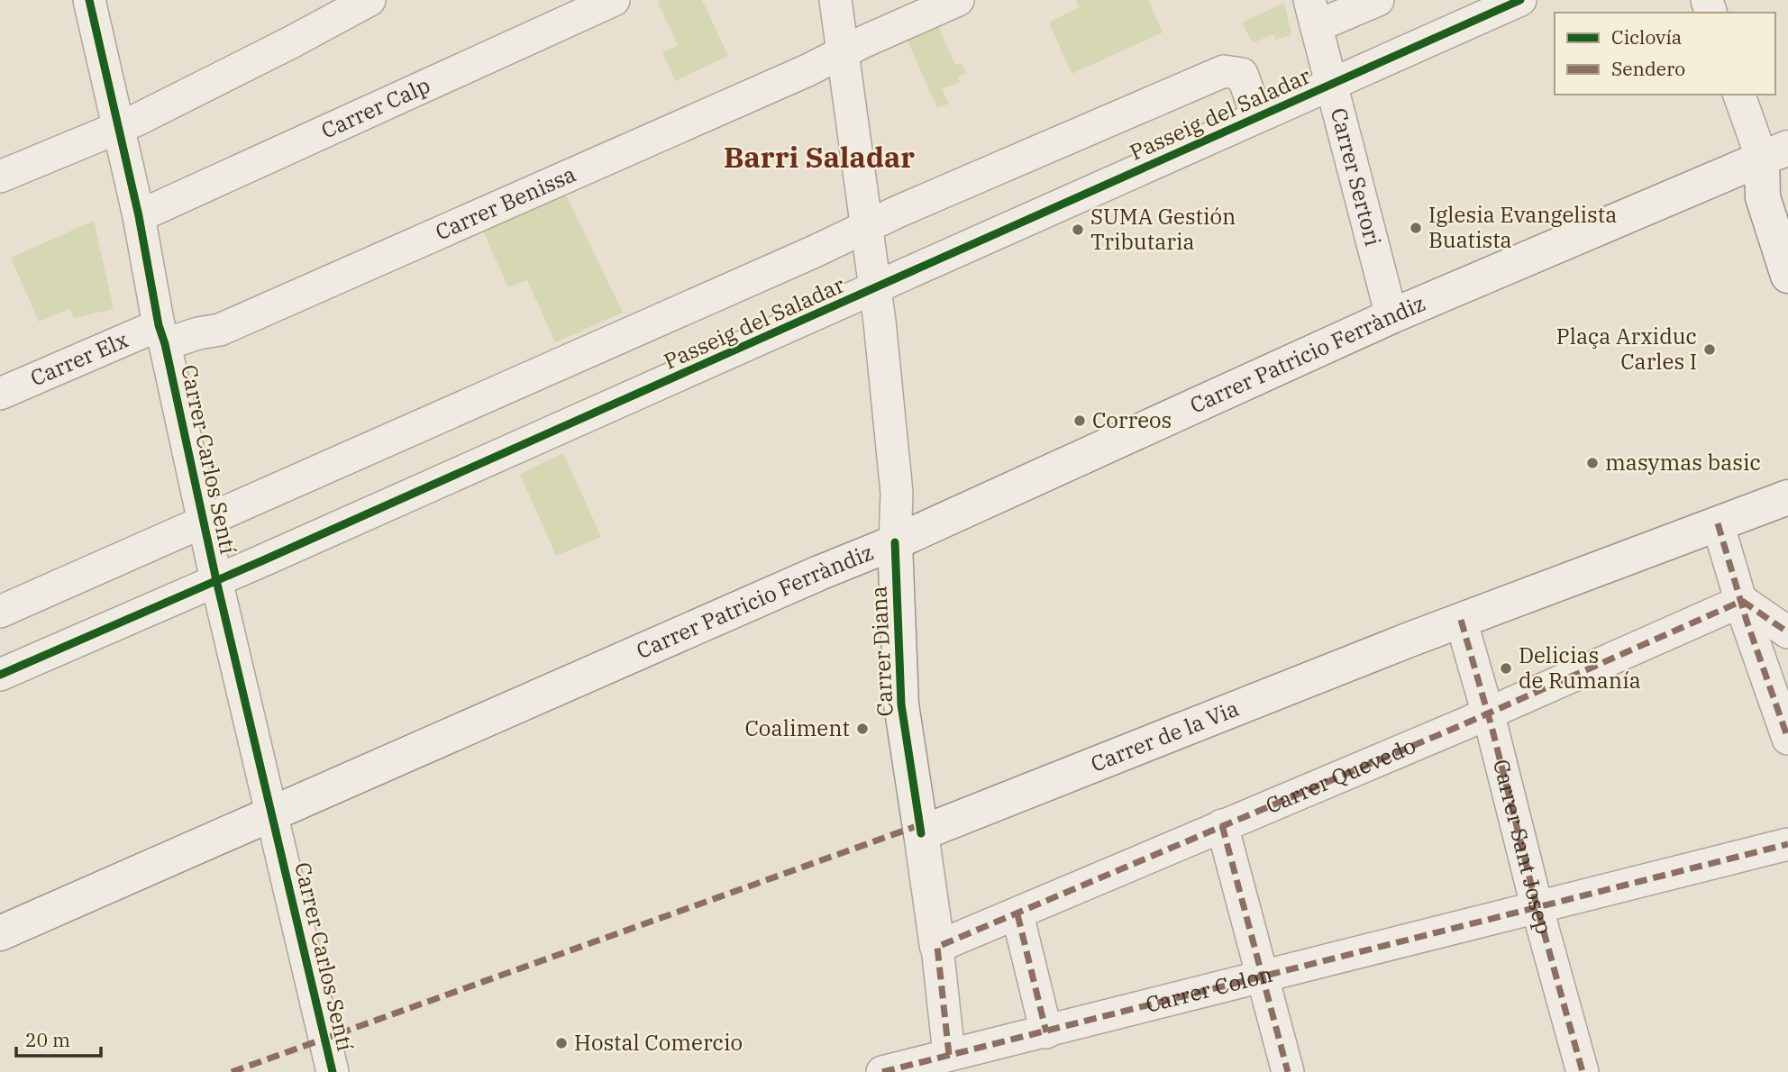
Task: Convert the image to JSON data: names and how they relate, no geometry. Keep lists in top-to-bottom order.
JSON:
{
  "streets": {
    "main road": ["Carrer Patricio Ferràndiz", "Carrer Diana", "Carrer de la Via"],
    "street": [
      "Carrer Calp",
      "Passeig del Saladar",
      "Carrer Sertori",
      "Carrer Benissa",
      "Carrer Elx",
      "Carrer Carlos Sentí",
      "Carrer Quevedo",
      "Carrer Sant Josep",
      "Carrer Colon"
    ]
  },
  "crossings": [
    ["Carrer Calp", "Carrer Carlos Sentí"],
    ["Passeig del Saladar", "Carrer Sertori"],
    ["Passeig del Saladar", "Carrer Carlos Sentí"],
    ["Passeig del Saladar", "Carrer Diana"],
    ["Carrer Sertori", "Carrer Patricio Ferràndiz"],
    ["Carrer Benissa", "Carrer Elx"],
    ["Carrer Benissa", "Carrer Carlos Sentí"],
    ["Carrer Benissa", "Carrer Diana"],
    ["Carrer Patricio Ferràndiz", "Carrer Carlos Sentí"],
    ["Carrer Patricio Ferràndiz", "Carrer Diana"],
    ["Carrer Elx", "Carrer Carlos Sentí"],
    ["Carrer Diana", "Carrer de la Via"],
    ["Carrer Diana", "Carrer Quevedo"],
    ["Carrer Diana", "Carrer Colon"],
    ["Carrer de la Via", "Carrer Sant Josep"],
    ["Carrer Quevedo", "Carrer Sant Josep"],
    ["Carrer Sant Josep", "Carrer Colon"]
  ],
  "districts": ["Barri Saladar"],
  "places": [
    "Iglesia Evangelista Buatista",
    "SUMA Gestión Tributaria",
    "Plaça Arxiduc Carles I",
    "Correos",
    "masymas basic",
    "Delicias de Rumanía",
    "Coaliment",
    "Hostal Comercio"
  ],
  "legend": ["Ciclovía", "Sendero"],
  "scale_bar": "20 m"
}
